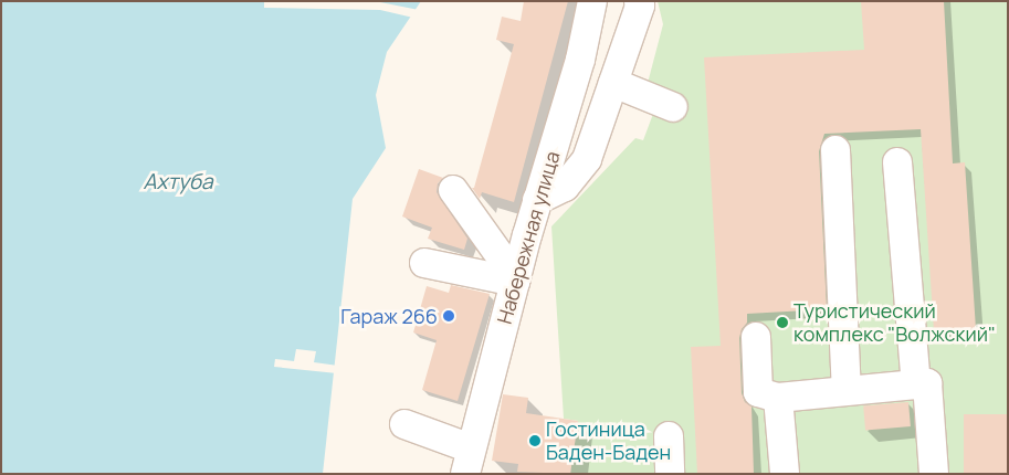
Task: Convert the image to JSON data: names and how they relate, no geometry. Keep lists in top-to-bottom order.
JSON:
{
  "streets": {
    "street": ["Набережная улица"]
  },
  "water": ["Ахтуба"],
  "places": ["Гараж 266", "Туристический комплекс \"Волжский\"", "Гостиница Баден-Баден"]
}
